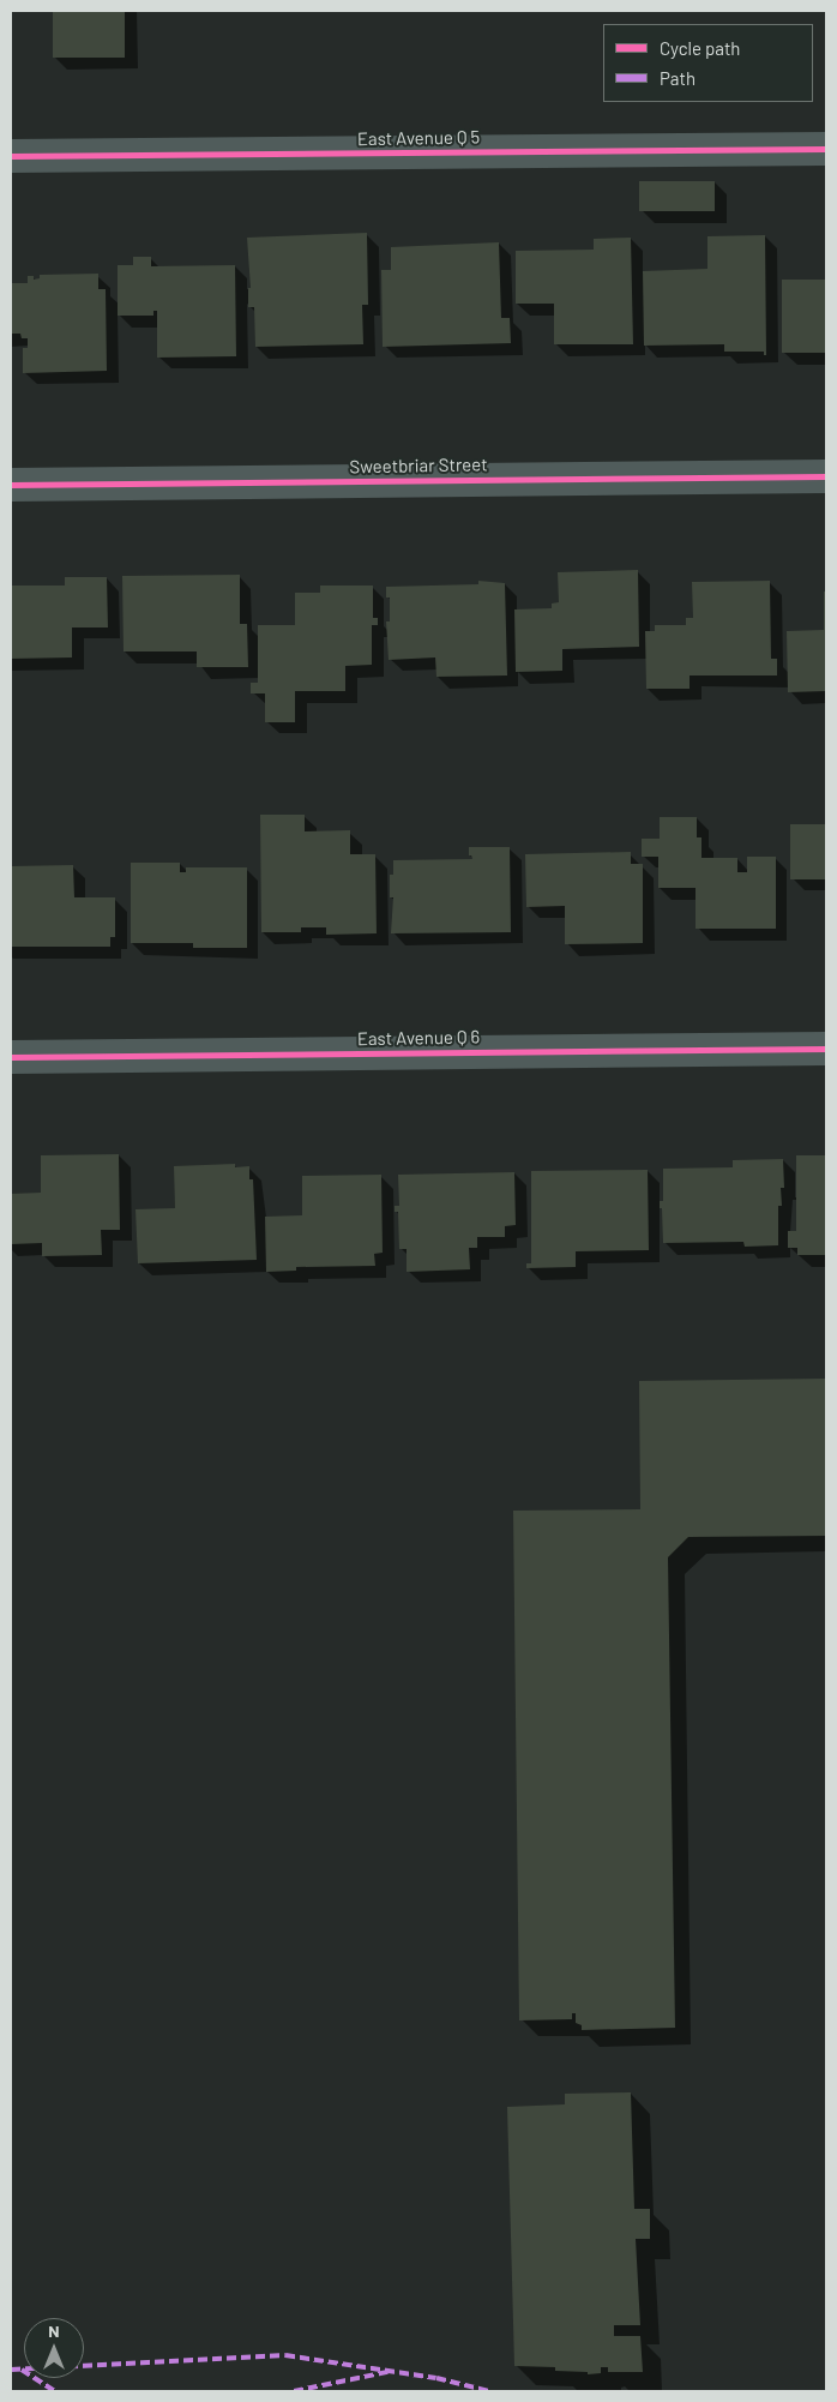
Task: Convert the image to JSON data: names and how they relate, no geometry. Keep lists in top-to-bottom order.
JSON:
{
  "streets": {
    "street": ["East Avenue Q 5", "Sweetbriar Street", "East Avenue Q 6"]
  },
  "legend": ["Cycle path", "Path"],
  "north": "top"
}
